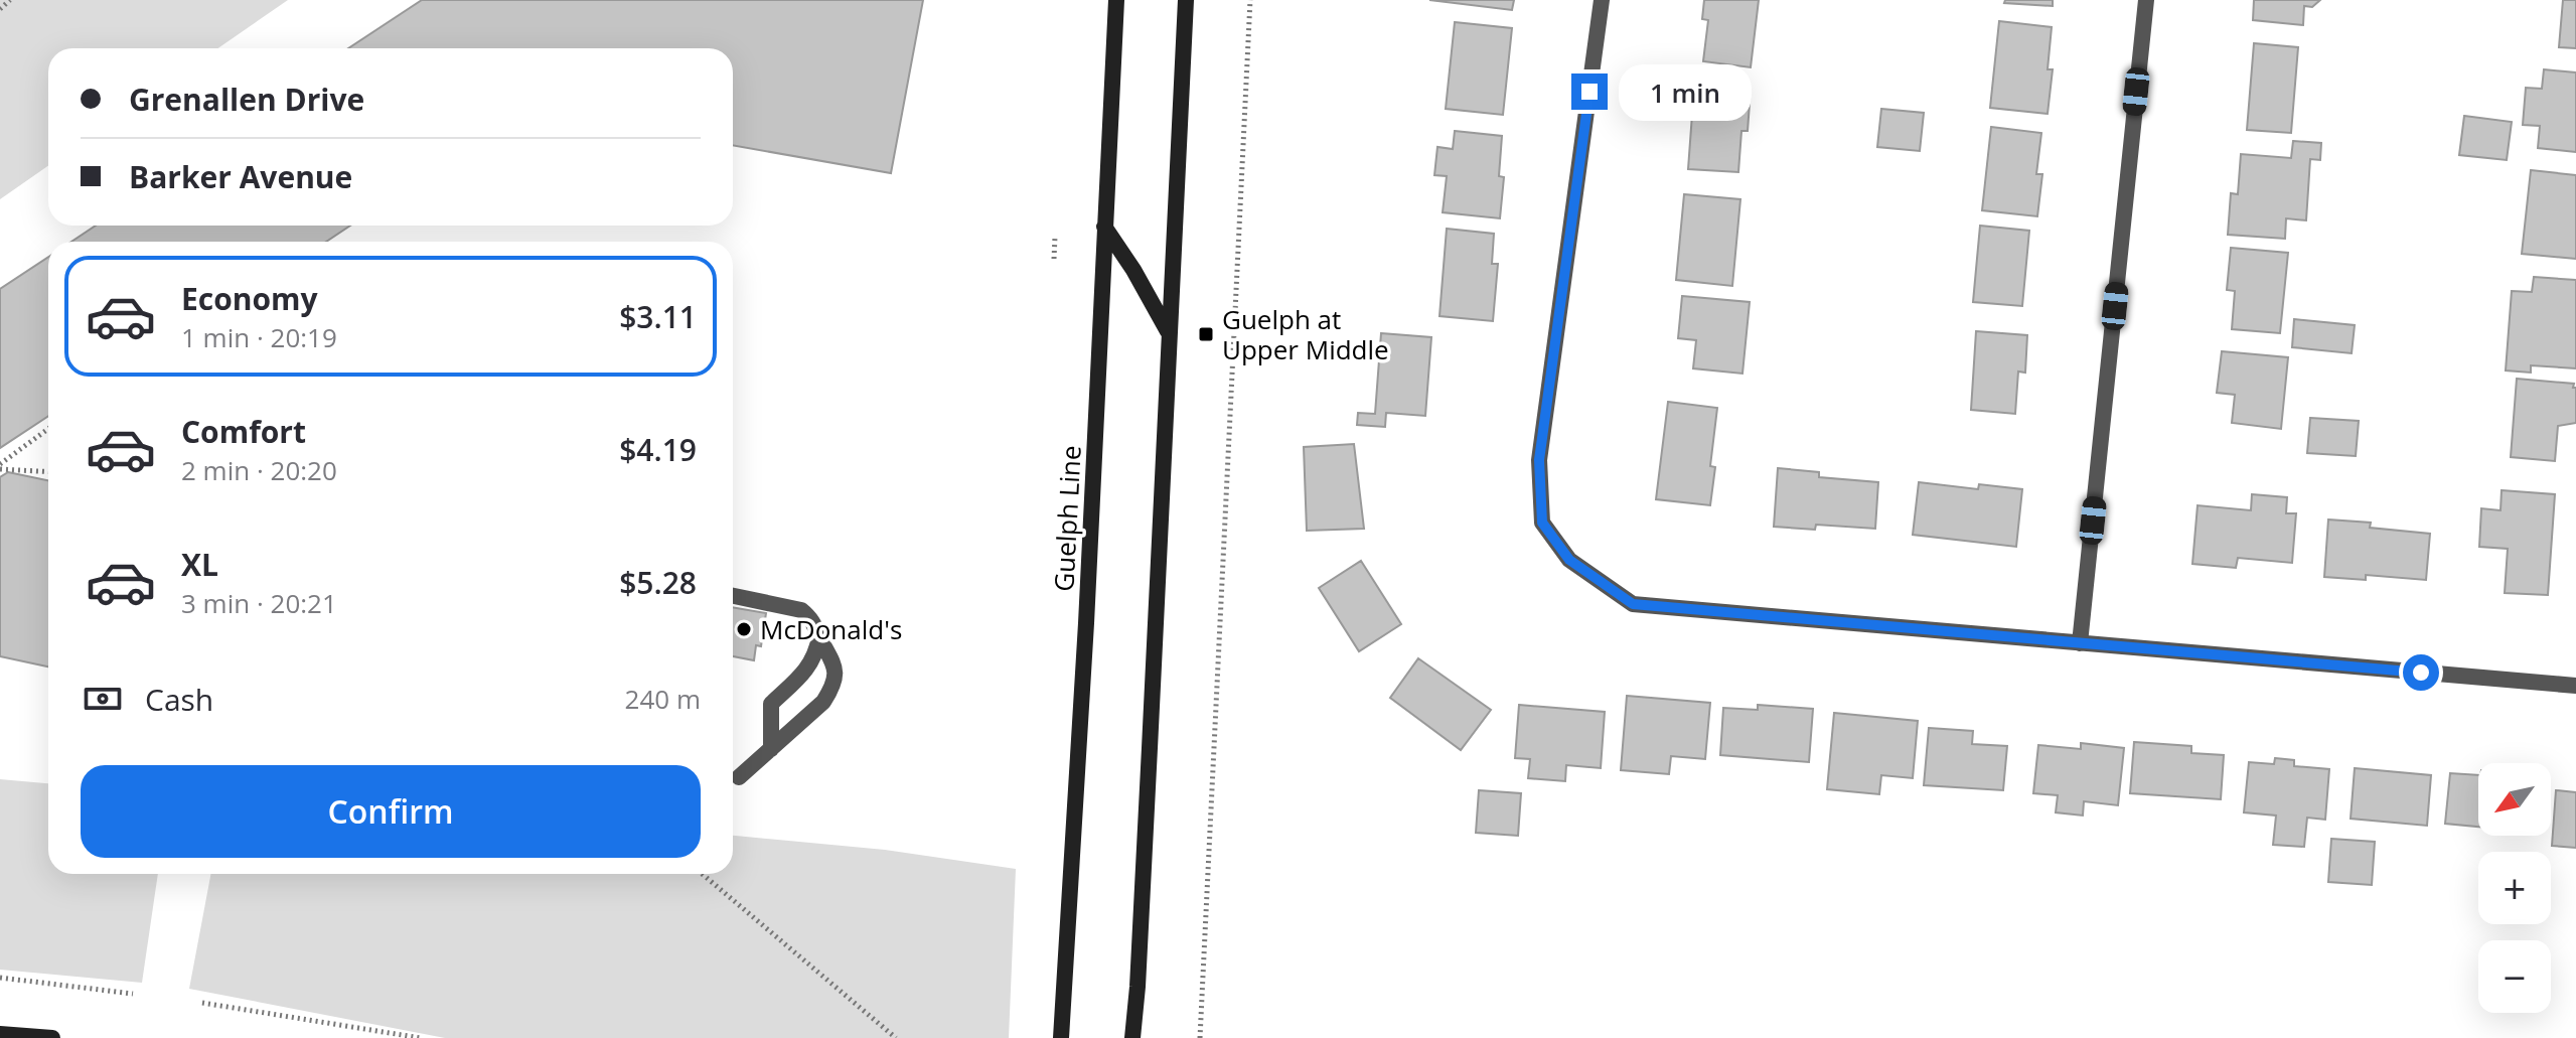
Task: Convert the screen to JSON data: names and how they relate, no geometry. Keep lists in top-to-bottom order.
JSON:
{
  "streets": {
    "main road": ["Guelph Line"]
  },
  "places": {
    "transit": ["Guelph at Upper Middle"],
    "other": ["McDonald's"]
  },
  "north": "bottom left",
  "page": {
    "banner": ["Grenallen Drive", "Barker Avenue"],
    "bubble": "1 min",
    "list": [
      {
        "name": "Economy",
        "note": "1 min · 20:19",
        "value": "$3.11"
      },
      {
        "name": "Comfort",
        "note": "2 min · 20:20",
        "value": "$4.19"
      },
      {
        "name": "XL",
        "note": "3 min · 20:21",
        "value": "$5.28"
      }
    ],
    "pay": ["Cash", "240 m"],
    "buttons": "Confirm",
    "map_buttons": ["+", "−"]
  }
}
